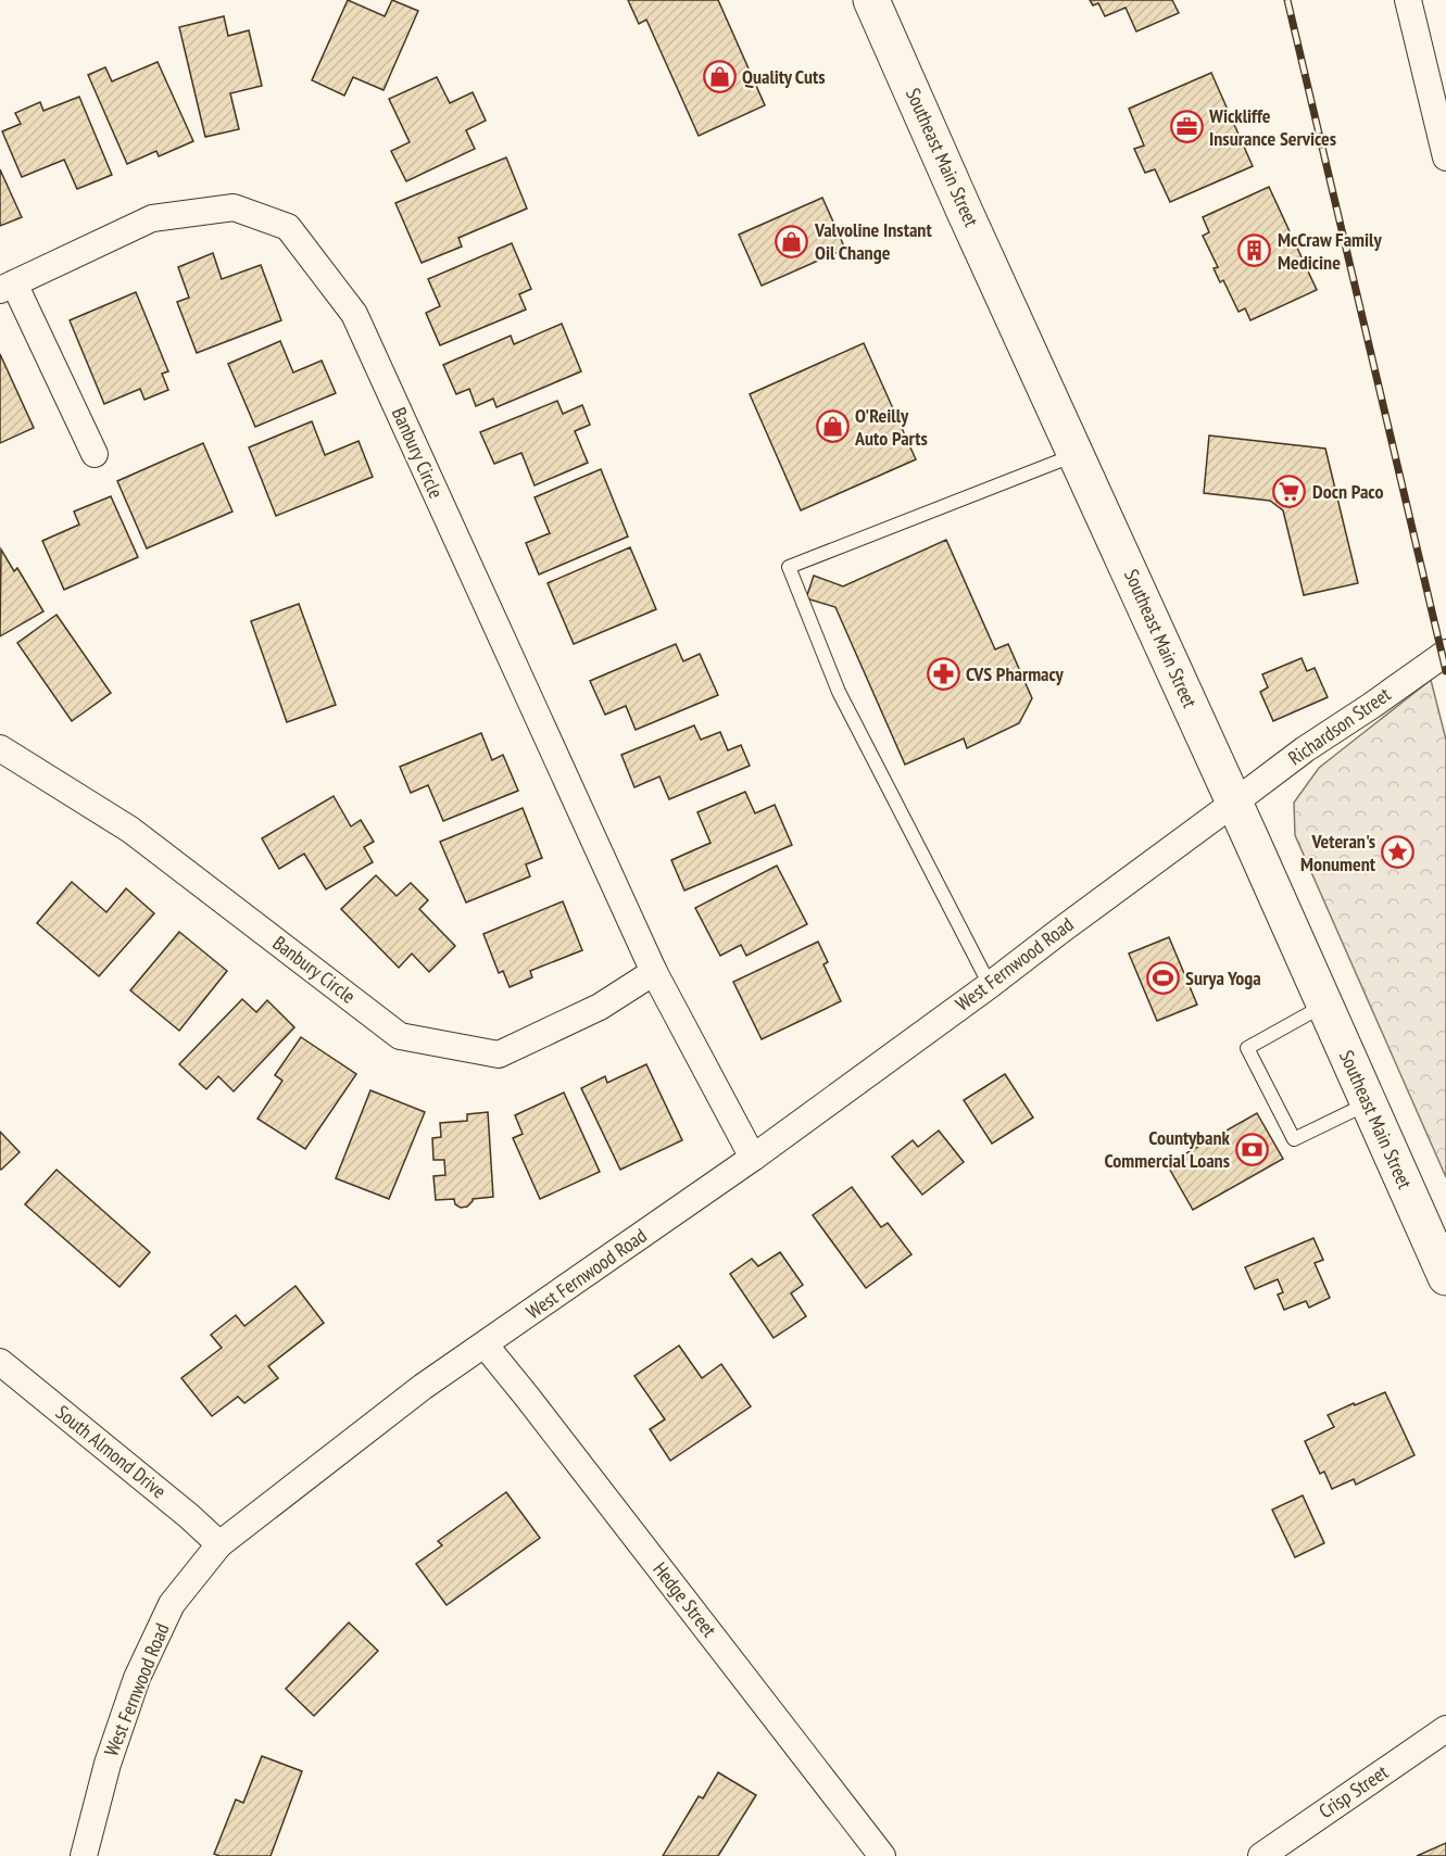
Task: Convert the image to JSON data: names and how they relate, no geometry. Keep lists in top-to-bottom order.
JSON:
{
  "streets": {
    "main road": ["Southeast Main Street"],
    "street": [
      "Banbury Circle",
      "Richardson Street",
      "West Fernwood Road",
      "South Almond Drive",
      "Hedge Street",
      "Crisp Street"
    ]
  },
  "crossings": [
    ["Southeast Main Street", "Richardson Street"],
    ["Southeast Main Street", "West Fernwood Road"],
    ["Banbury Circle", "West Fernwood Road"],
    ["Richardson Street", "West Fernwood Road"],
    ["West Fernwood Road", "South Almond Drive"],
    ["West Fernwood Road", "Hedge Street"]
  ],
  "places": {
    "shop": ["Quality Cuts", "Valvoline Instant Oil Change", "O'Reilly Auto Parts"],
    "office": ["Wickliffe Insurance Services"],
    "building": ["McCraw Family Medicine"],
    "supermarket": ["Docn Paco"],
    "pharmacy": ["CVS Pharmacy"],
    "place": ["Veteran's Monument"],
    "sports": ["Surya Yoga"],
    "bank": ["Countybank Commercial Loans"]
  }
}
